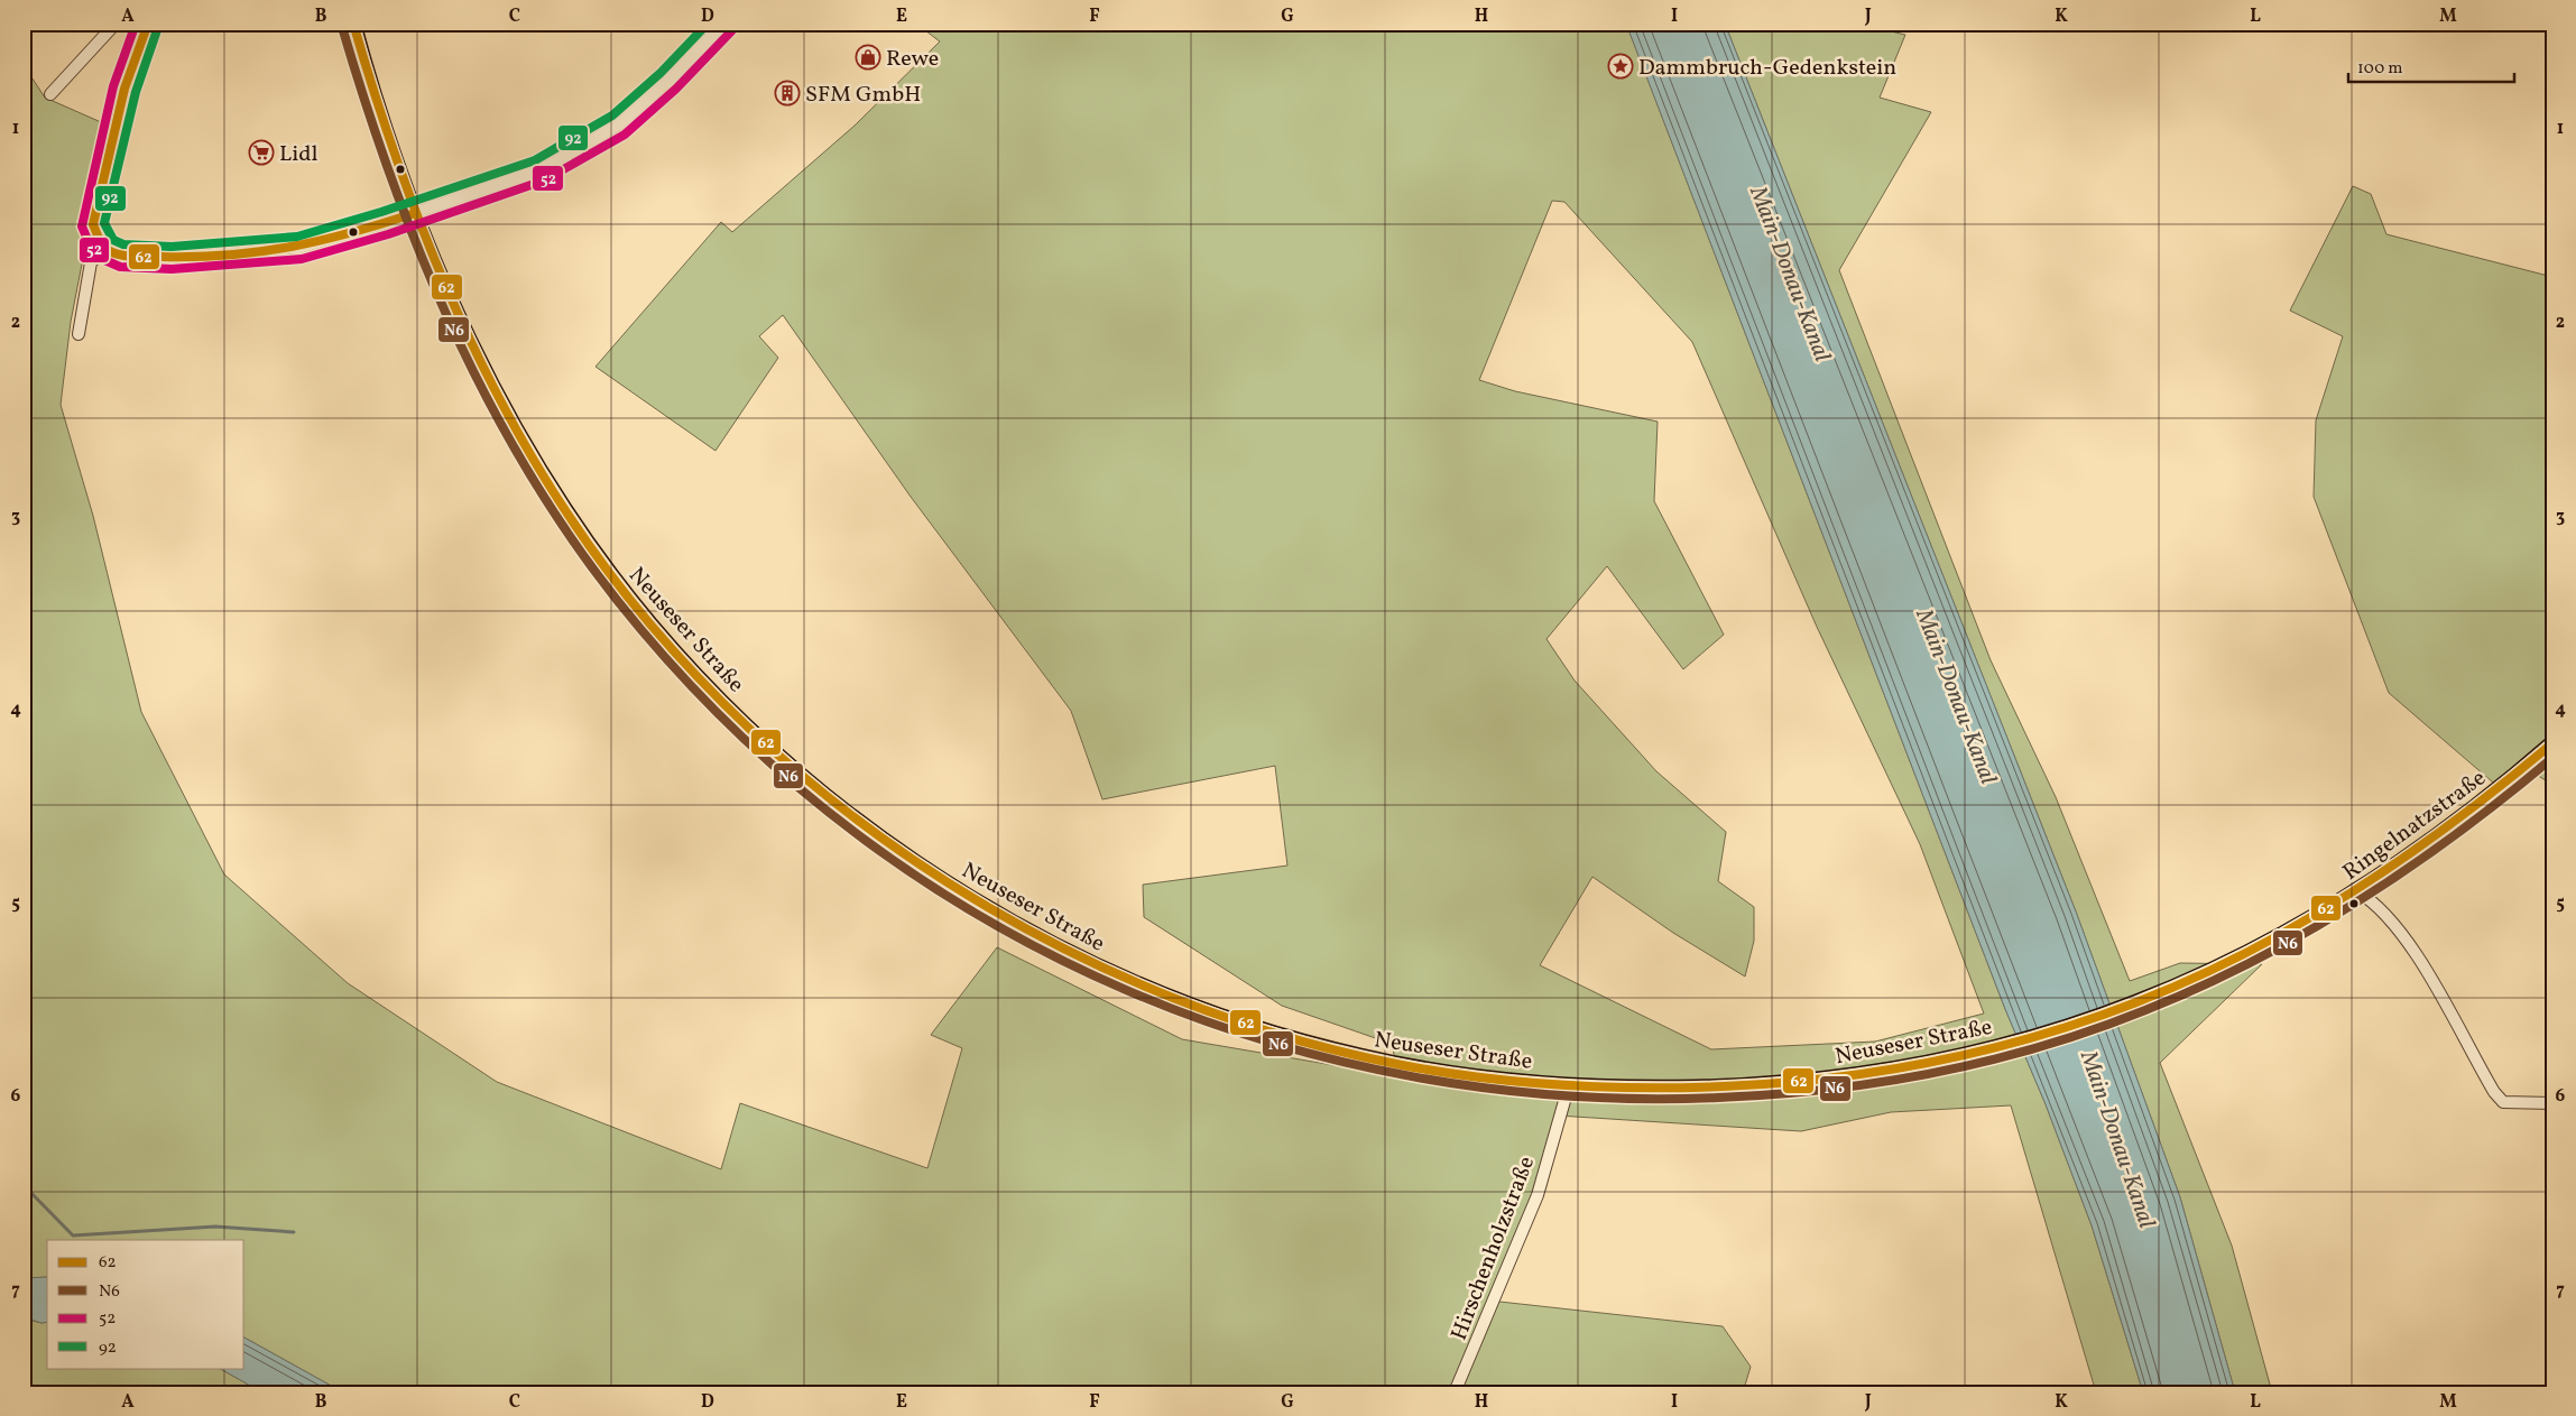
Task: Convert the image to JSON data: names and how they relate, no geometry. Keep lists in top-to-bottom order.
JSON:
{
  "streets": {
    "main road": ["Neuseser Straße", "Ringelnatzstraße"],
    "street": ["Hirschenholzstraße"]
  },
  "crossings": [
    ["Neuseser Straße", "Ringelnatzstraße"],
    ["Neuseser Straße", "Hirschenholzstraße"]
  ],
  "water": ["Main-Donau-Kanal"],
  "places": {
    "shop": ["Rewe"],
    "place": ["Dammbruch-Gedenkstein"],
    "building": ["SFM GmbH"],
    "supermarket": ["Lidl"]
  },
  "lines": [
    "transit line 62",
    "transit line 52",
    "transit line 92",
    "transit line N6"
  ],
  "legend": [
    "62",
    "N6",
    "52",
    "92"
  ],
  "scale_bar": "100 m",
  "grid": {
    "columns": [
      "A",
      "B",
      "C",
      "D",
      "E",
      "F",
      "G",
      "H",
      "I",
      "J",
      "K",
      "L",
      "M"
    ],
    "rows": [
      "1",
      "2",
      "3",
      "4",
      "5",
      "6",
      "7"
    ]
  }
}
